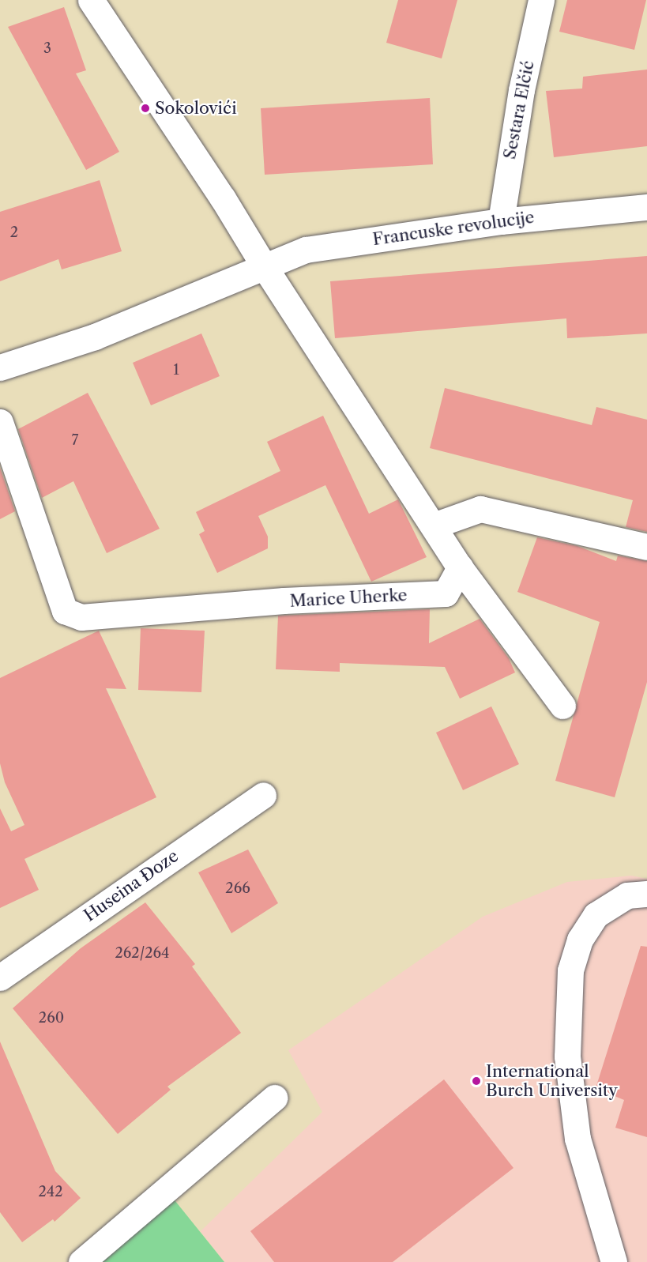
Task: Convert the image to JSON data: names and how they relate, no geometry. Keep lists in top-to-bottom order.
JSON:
{
  "streets": {
    "street": [
      "Sestara Elčić",
      "Francuske revolucije",
      "Marice Uherke",
      "Huseina Đoze"
    ]
  },
  "crossings": [
    ["Sestara Elčić", "Francuske revolucije"]
  ],
  "places": ["Sokolovići", "International Burch University"],
  "house_numbers": [
    "3",
    "2",
    "1",
    "7",
    "266",
    "262/264",
    "260",
    "242"
  ]
}
